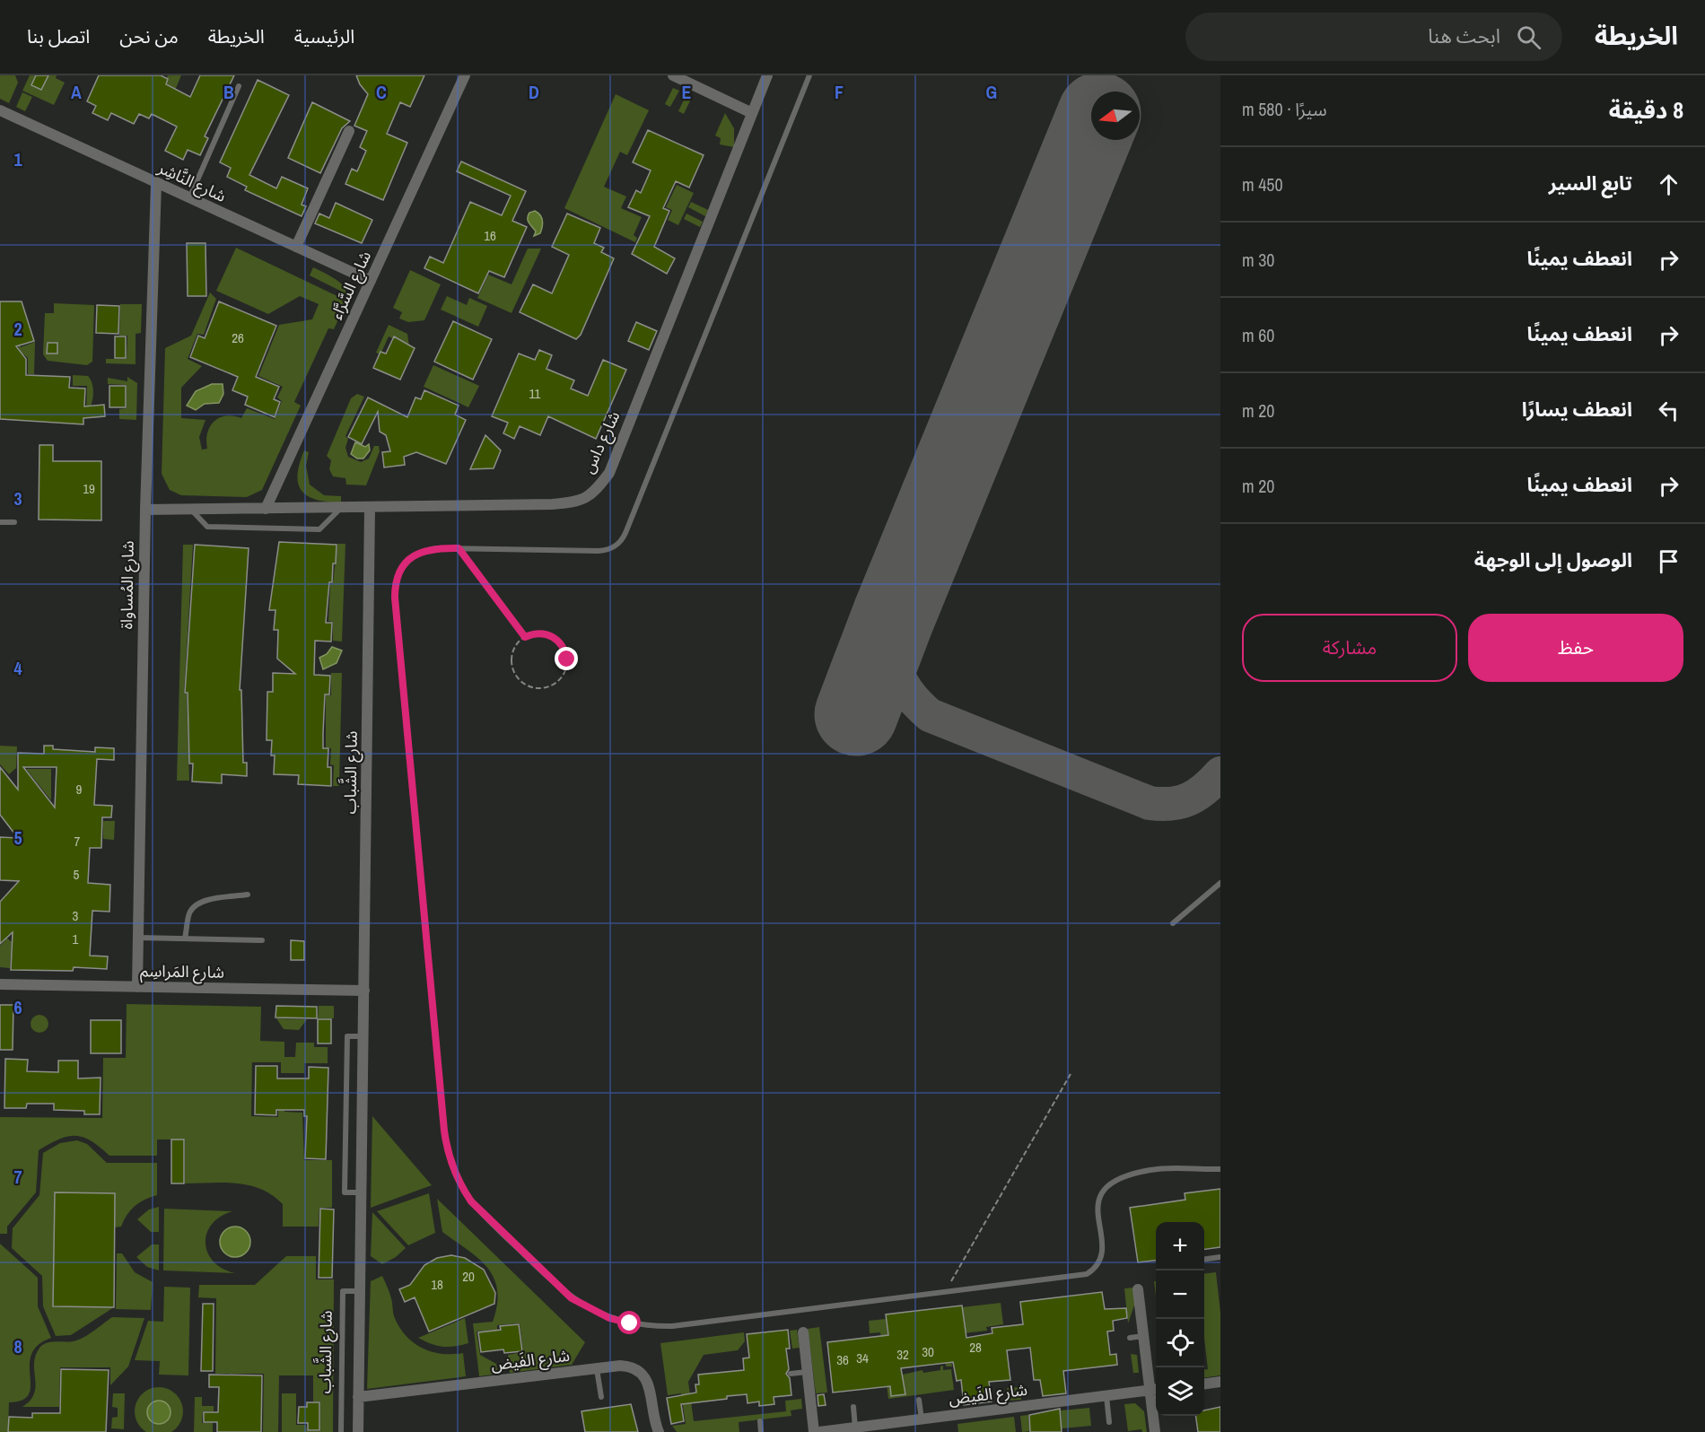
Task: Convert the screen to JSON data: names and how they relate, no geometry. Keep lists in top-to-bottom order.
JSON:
{
  "streets": {
    "street": [
      "شارع النَّاشِر",
      "شارع السَّرَّاء",
      "شارع داس",
      "شارع المُساواة",
      "شارع الشَّباب",
      "شارع المَراسِم",
      "شارع الفَيض"
    ]
  },
  "crossings": [
    ["شارع النَّاشِر", "شارع السَّرَّاء"],
    ["شارع النَّاشِر", "شارع المُساواة"],
    ["شارع السَّرَّاء", "شارع داس"],
    ["شارع داس", "شارع المُساواة"],
    ["شارع داس", "شارع الشَّباب"],
    ["شارع المُساواة", "شارع المَراسِم"],
    ["شارع الشَّباب", "شارع المَراسِم"],
    ["شارع الشَّباب", "شارع الفَيض"]
  ],
  "house_numbers": [
    "16",
    "26",
    "11",
    "19",
    "9",
    "7",
    "5",
    "3",
    "1",
    "20",
    "18",
    "28",
    "30",
    "32",
    "34",
    "36"
  ],
  "north": "left",
  "page": {
    "header": "الخريطة",
    "search": "ابحث هنا",
    "nav": [
      "الرئيسية",
      "الخريطة",
      "من نحن",
      "اتصل بنا"
    ],
    "heading": ["8 دقيقة", "سيرًا · 580 m"],
    "list": [
      ["تابع السير", "450 m"],
      ["انعطف يمينًا", "30 m"],
      ["انعطف يمينًا", "60 m"],
      ["انعطف يسارًا", "20 m"],
      ["انعطف يمينًا", "20 m"],
      "الوصول إلى الوجهة"
    ],
    "buttons": ["حفظ", "مشاركة"],
    "map_buttons": ["+", "−"]
  },
  "grid": {
    "columns": [
      "A",
      "B",
      "C",
      "D",
      "E",
      "F",
      "G"
    ],
    "rows": [
      "1",
      "2",
      "3",
      "4",
      "5",
      "6",
      "7",
      "8"
    ]
  }
}
